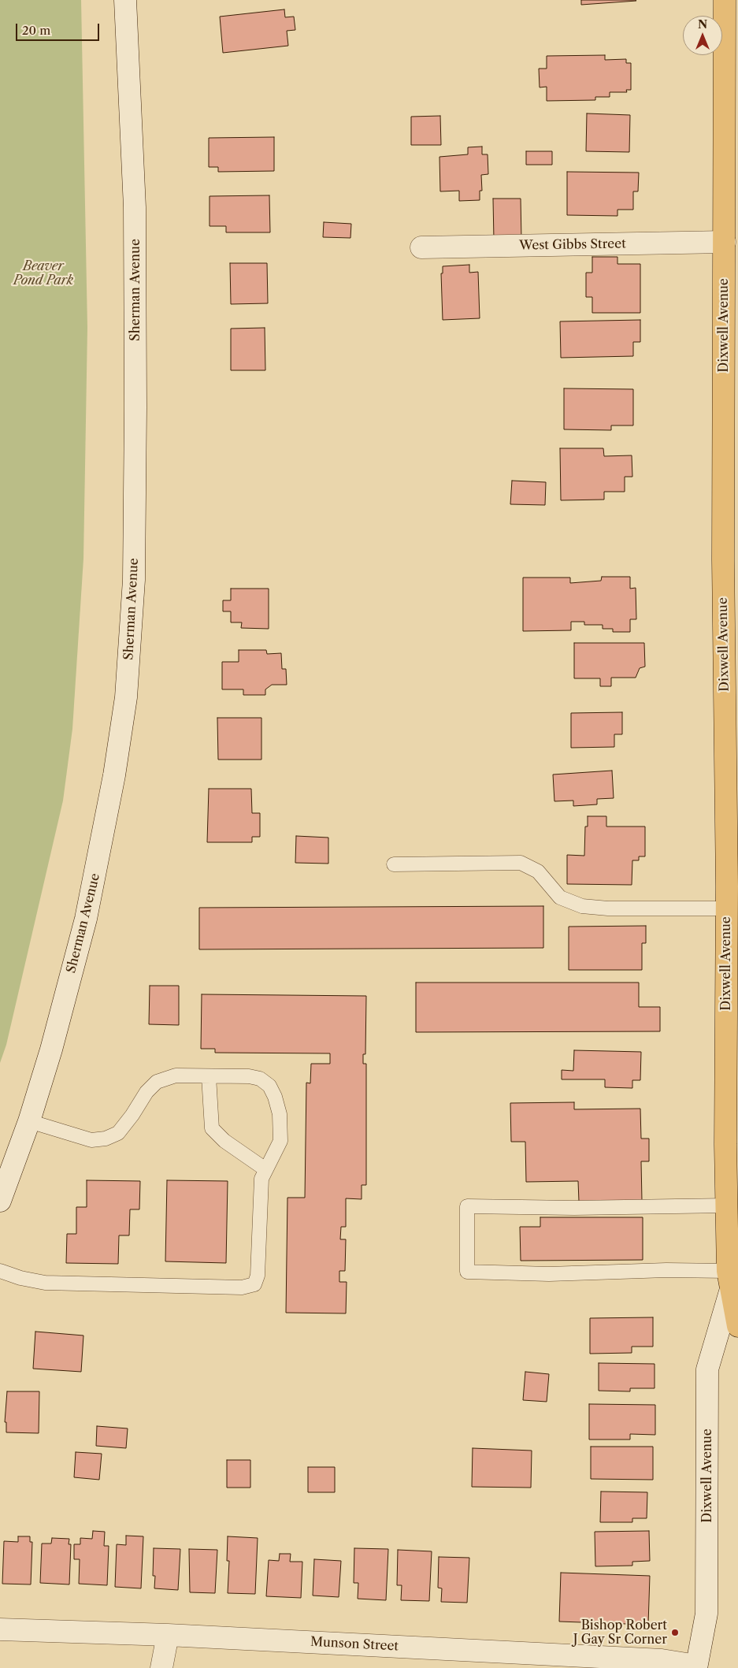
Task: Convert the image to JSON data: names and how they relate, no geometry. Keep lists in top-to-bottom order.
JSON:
{
  "streets": {
    "main road": [
      "West Gibbs Street",
      "Sherman Avenue",
      "Dixwell Avenue",
      "Munson Street"
    ]
  },
  "crossings": [
    ["West Gibbs Street", "Dixwell Avenue"],
    ["Dixwell Avenue", "Munson Street"]
  ],
  "parks": ["Beaver Pond Park"],
  "places": ["Bishop Robert J Gay Sr Corner"],
  "scale_bar": "20 m",
  "north": "top"
}
